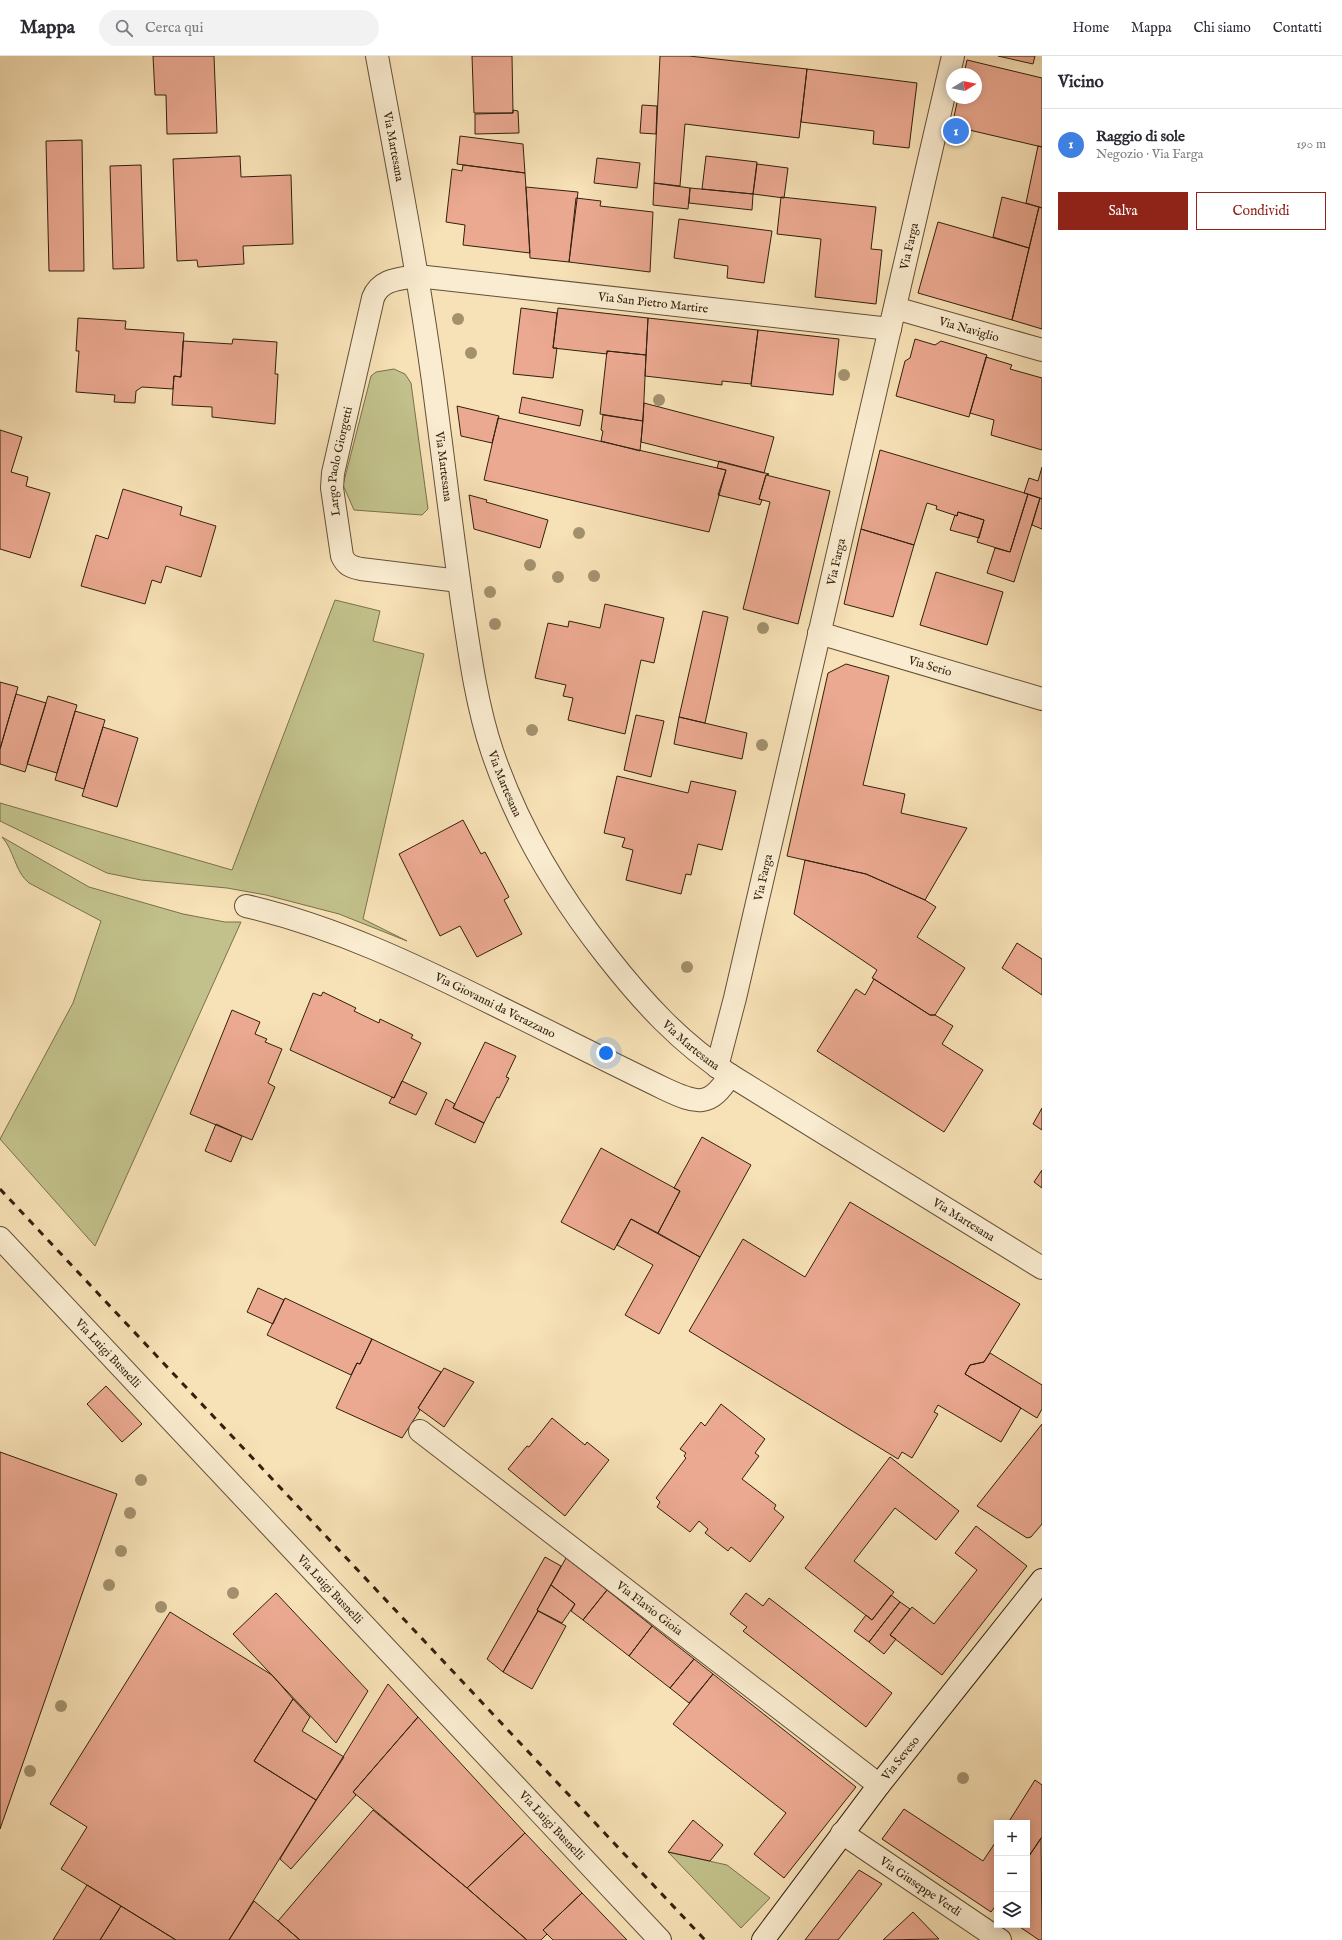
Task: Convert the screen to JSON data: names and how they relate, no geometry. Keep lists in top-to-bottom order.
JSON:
{
  "streets": {
    "street": [
      "Via Martesana",
      "Via Farga",
      "Via San Pietro Martire",
      "Via Naviglio",
      "Largo Paolo Giorgetti",
      "Via Serio",
      "Via Giovanni da Verazzano",
      "Via Luigi Busnelli",
      "Via Flavio Gioia",
      "Via Seveso",
      "Via Giuseppe Verdi"
    ]
  },
  "crossings": [
    ["Via Martesana", "Via Farga"],
    ["Via Martesana", "Via San Pietro Martire"],
    ["Via Martesana", "Largo Paolo Giorgetti"],
    ["Via Martesana", "Via Giovanni da Verazzano"],
    ["Via Farga", "Via San Pietro Martire"],
    ["Via Farga", "Via Naviglio"],
    ["Via Farga", "Via Serio"],
    ["Via Farga", "Via Giovanni da Verazzano"],
    ["Via San Pietro Martire", "Largo Paolo Giorgetti"],
    ["Via Flavio Gioia", "Via Seveso"],
    ["Via Seveso", "Via Giuseppe Verdi"]
  ],
  "north": "right",
  "page": {
    "header": "Mappa",
    "search": "Cerca qui",
    "nav": [
      "Home",
      "Mappa",
      "Chi siamo",
      "Contatti"
    ],
    "heading": "Vicino",
    "list": [
      {
        "mark": "1",
        "name": "Raggio di sole",
        "note": "Negozio · Via Farga",
        "value": "190 m"
      }
    ],
    "pins": "1",
    "buttons": ["Salva", "Condividi"],
    "map_buttons": ["+", "−"]
  }
}
